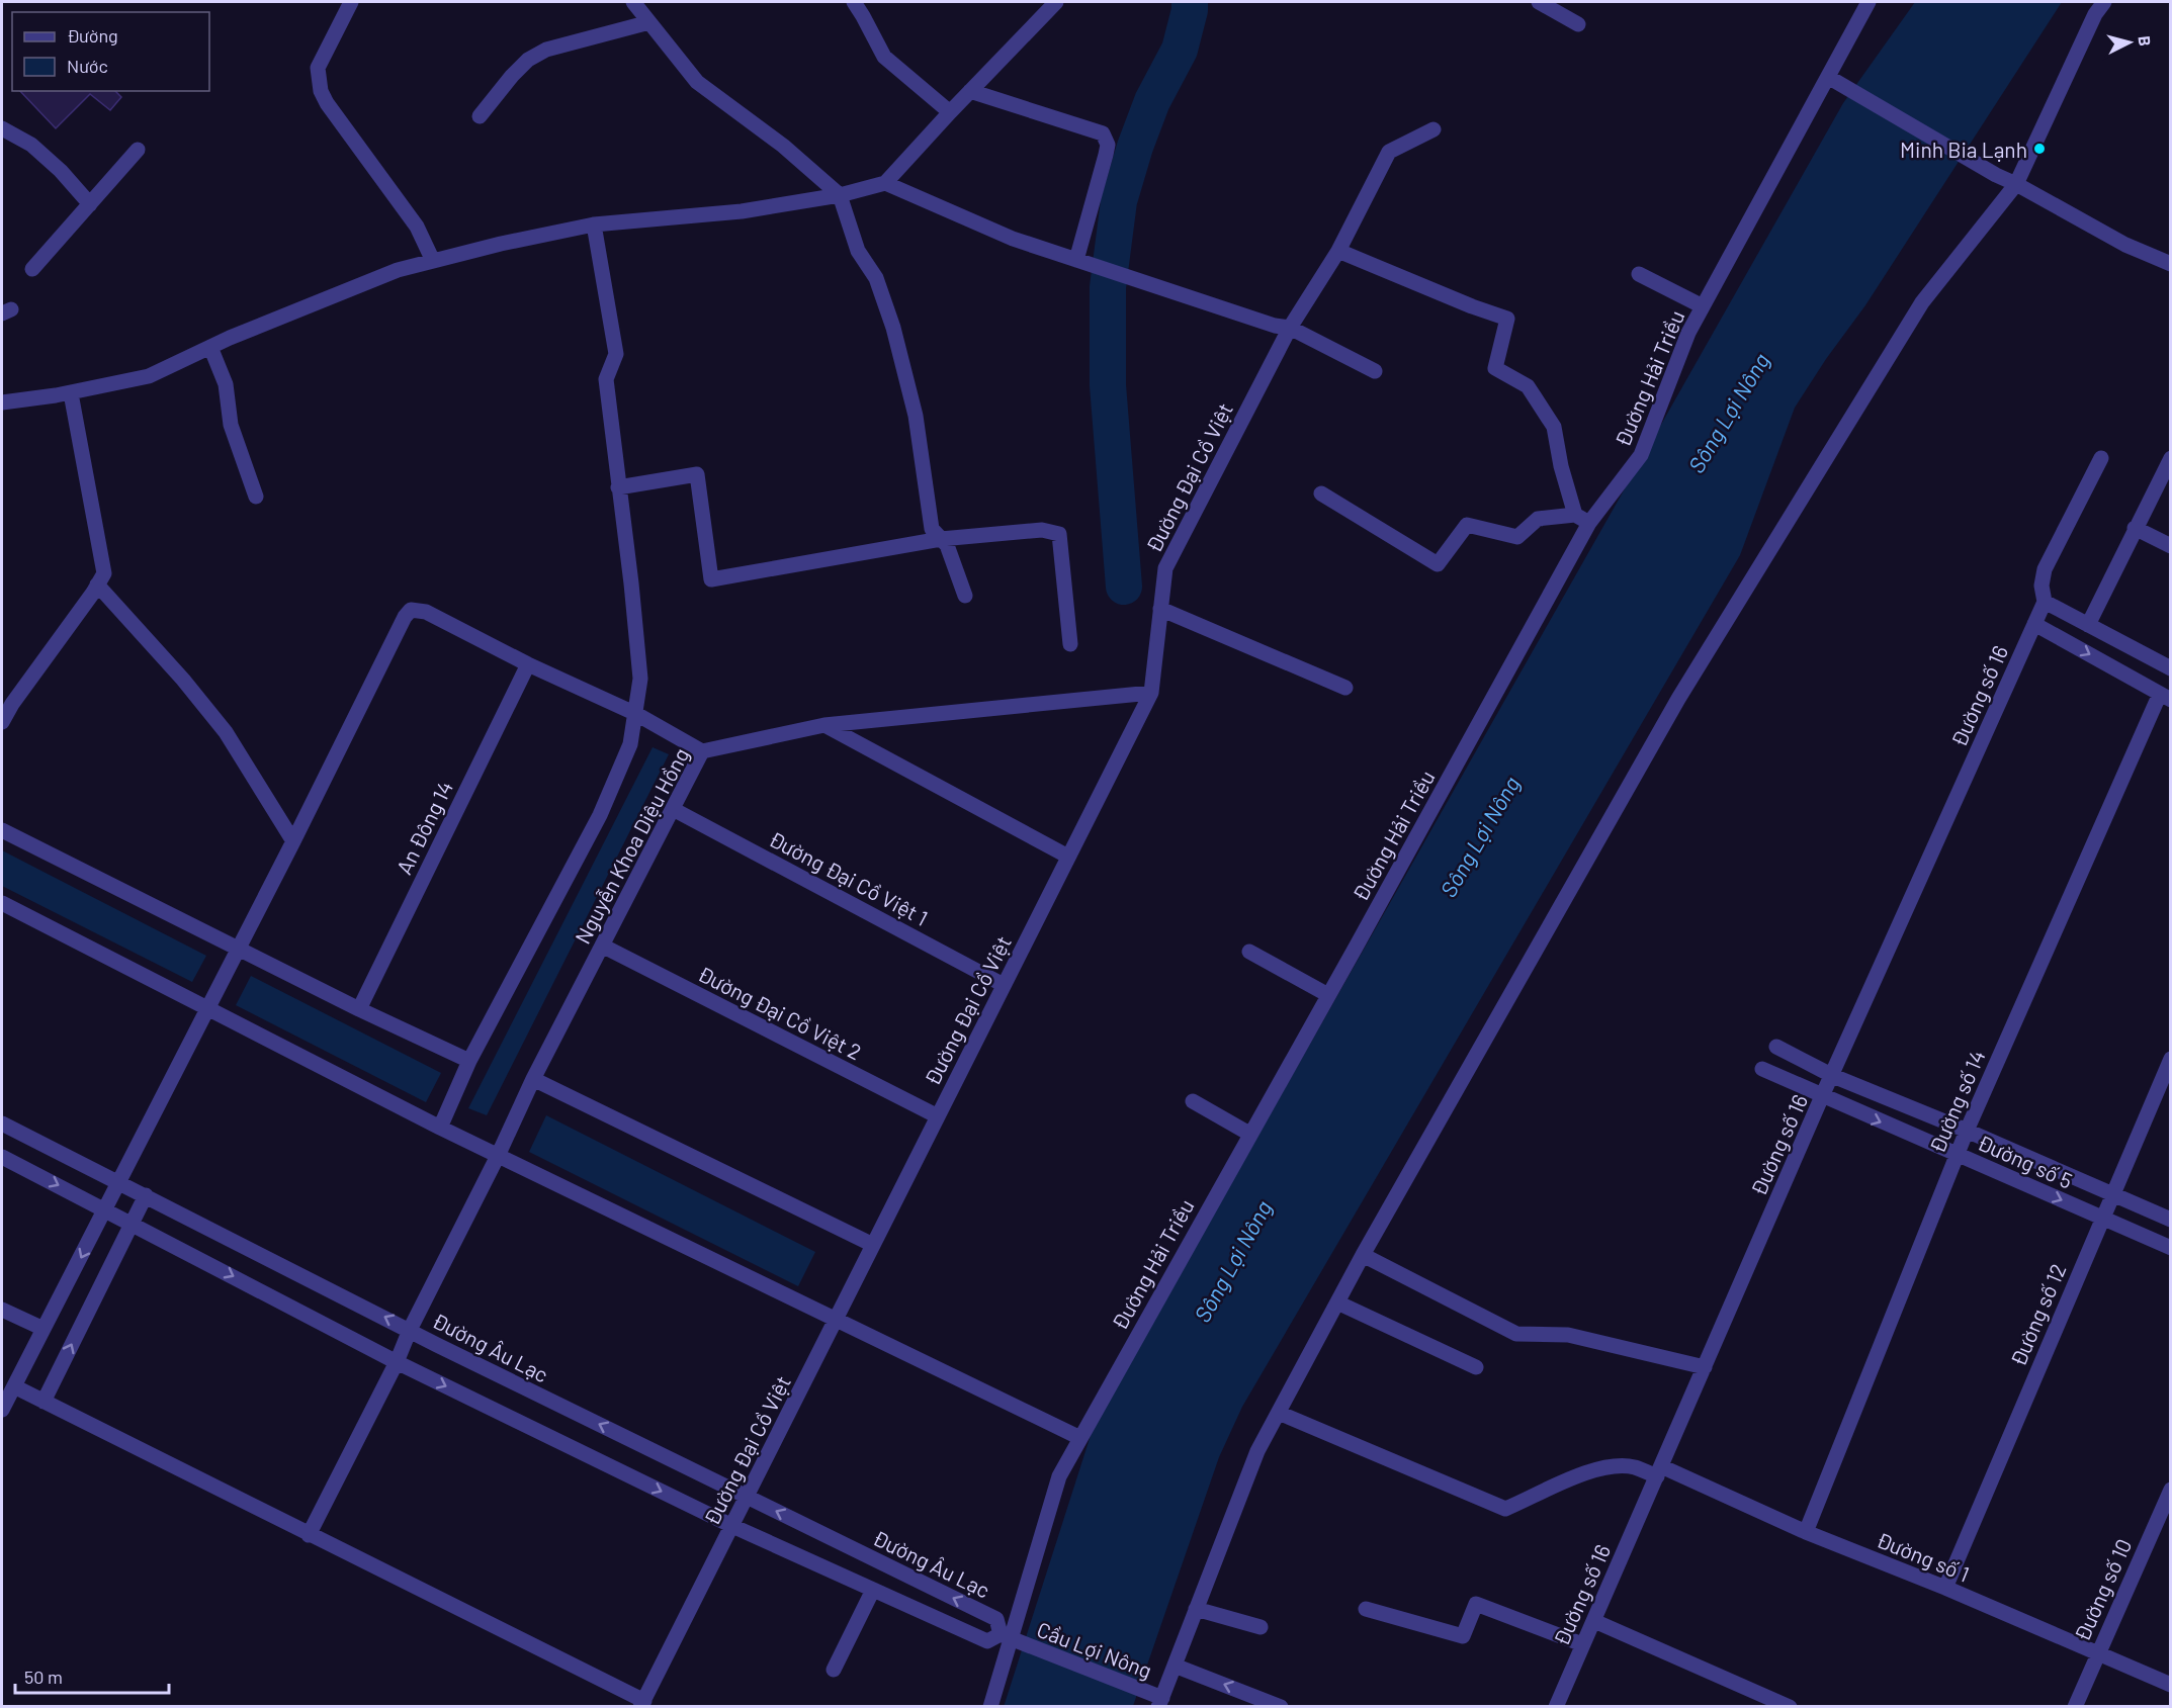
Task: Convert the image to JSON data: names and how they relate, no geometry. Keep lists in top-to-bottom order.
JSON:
{
  "streets": {
    "street": [
      "Đường Hải Triều",
      "Đường Đại Cồ Việt",
      "Đường số 16",
      "An Đông 14",
      "Nguyễn Khoa Diệu Hồng",
      "Đường Đại Cồ Việt 1",
      "Đường Đại Cồ Việt 2",
      "Đường số 14",
      "Đường số 5",
      "Đường số 12",
      "Đường Âu Lạc",
      "Đường số 1",
      "Đường số 10",
      "Cầu Lợi Nông"
    ]
  },
  "crossings": [
    ["Đường Hải Triều", "Đường Âu Lạc"],
    ["Đường Hải Triều", "Cầu Lợi Nông"],
    ["Đường Đại Cồ Việt", "Nguyễn Khoa Diệu Hồng"],
    ["Đường Đại Cồ Việt", "Đường Đại Cồ Việt 1"],
    ["Đường Đại Cồ Việt", "Đường Đại Cồ Việt 2"],
    ["Đường Đại Cồ Việt", "Đường Âu Lạc"],
    ["Đường số 16", "Đường số 5"],
    ["Đường số 16", "Đường số 1"],
    ["Nguyễn Khoa Diệu Hồng", "Đường Đại Cồ Việt 1"],
    ["Nguyễn Khoa Diệu Hồng", "Đường Đại Cồ Việt 2"],
    ["Nguyễn Khoa Diệu Hồng", "Đường Âu Lạc"],
    ["Đường số 14", "Đường số 5"],
    ["Đường số 14", "Đường số 1"],
    ["Đường số 5", "Đường số 12"],
    ["Đường số 12", "Đường số 1"],
    ["Đường Âu Lạc", "Cầu Lợi Nông"],
    ["Đường số 1", "Đường số 10"]
  ],
  "water": ["Sông Lợi Nông"],
  "places": ["Minh Bia Lạnh"],
  "legend": ["Đường", "Nước"],
  "scale_bar": "50 m",
  "north": "right"
}
